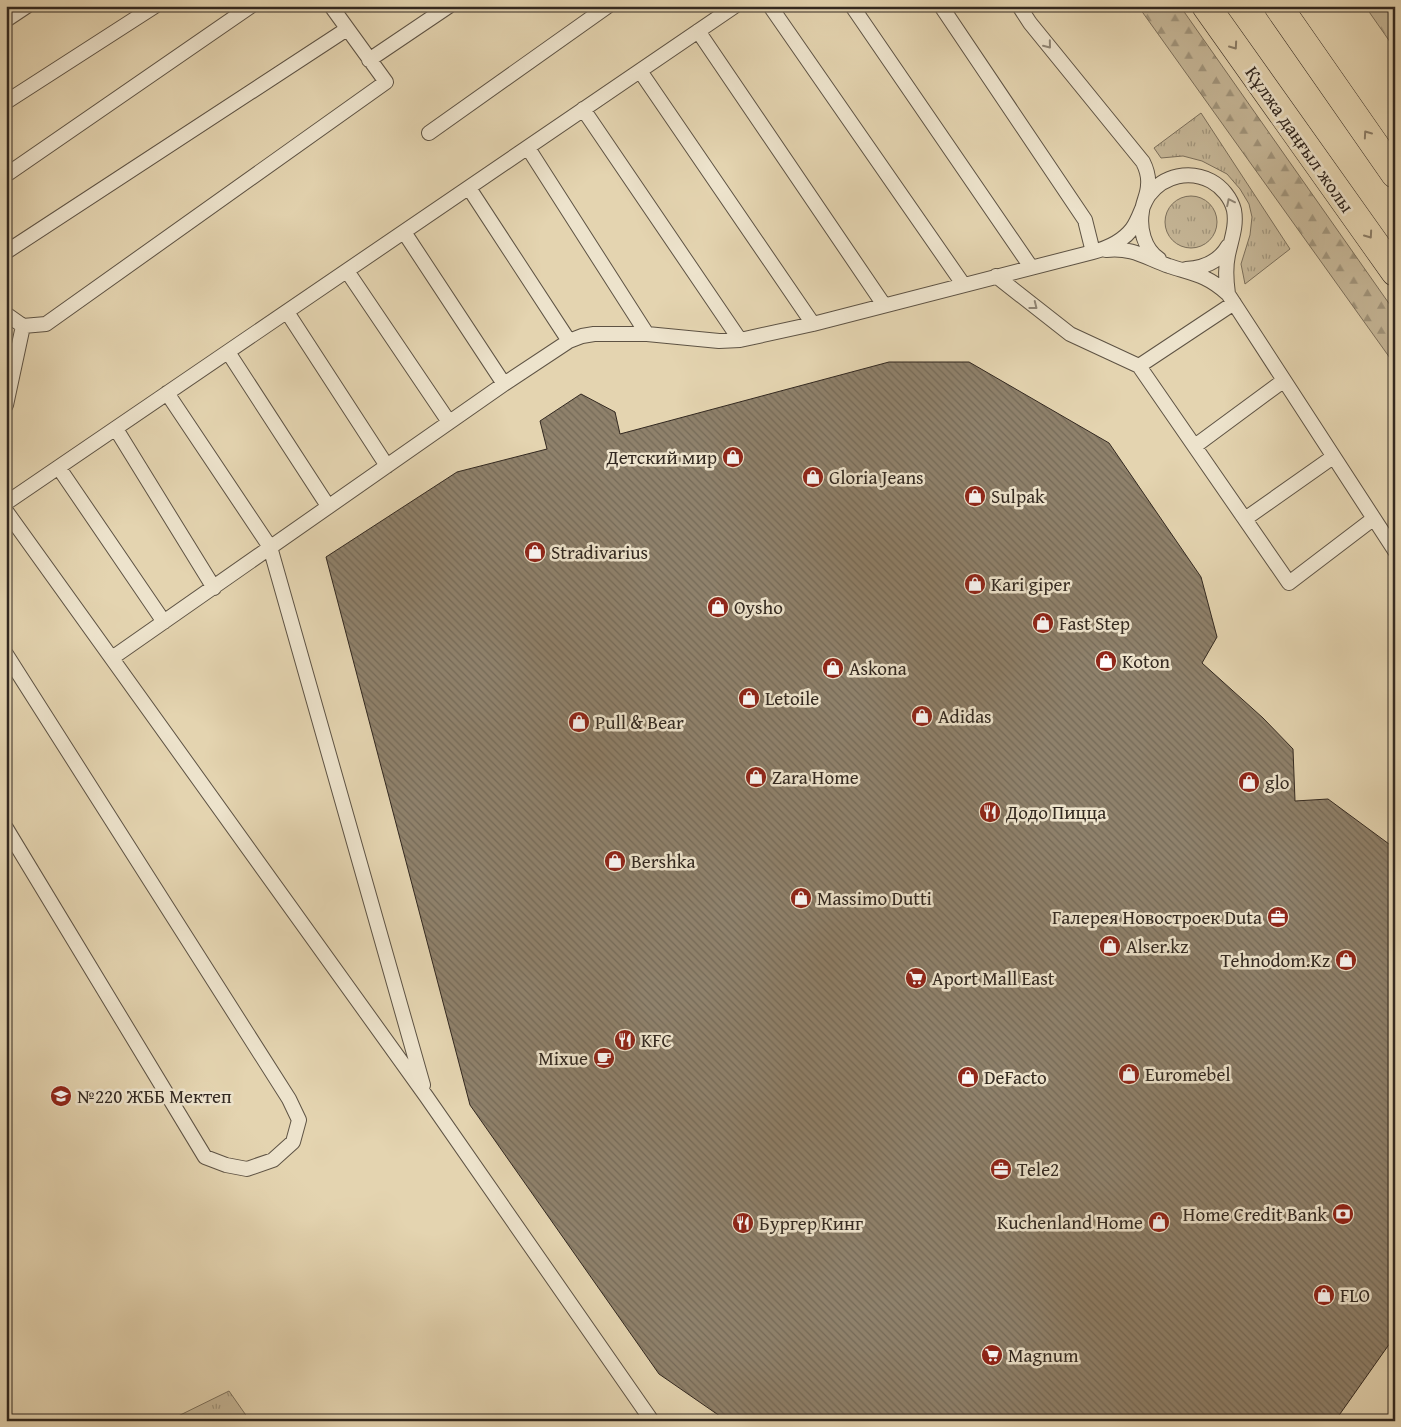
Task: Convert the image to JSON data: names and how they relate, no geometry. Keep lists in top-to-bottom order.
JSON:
{
  "streets": {
    "main road": ["Құлжа даңғыл жолы"]
  },
  "places": {
    "shop": [
      "Детский мир",
      "Gloria Jeans",
      "Sulpak",
      "Stradivarius",
      "Kari giper",
      "Oysho",
      "Fast Step",
      "Koton",
      "Askona",
      "Letoile",
      "Adidas",
      "Pull & Bear",
      "Zara Home",
      "glo",
      "Bershka",
      "Massimo Dutti",
      "Alser.kz",
      "Tehnodom.Kz",
      "Euromebel",
      "DeFacto",
      "Kuchenland Home",
      "FLO"
    ],
    "restaurant": ["Додо Пицца", "KFC", "Бургер Кинг"],
    "office": ["Галерея Новостроек Duta", "Tele2"],
    "supermarket": ["Aport Mall East", "Magnum"],
    "cafe": ["Mixue"],
    "school or university": ["№220 ЖББ Мектеп"],
    "bank": ["Home Credit Bank"]
  }
}
